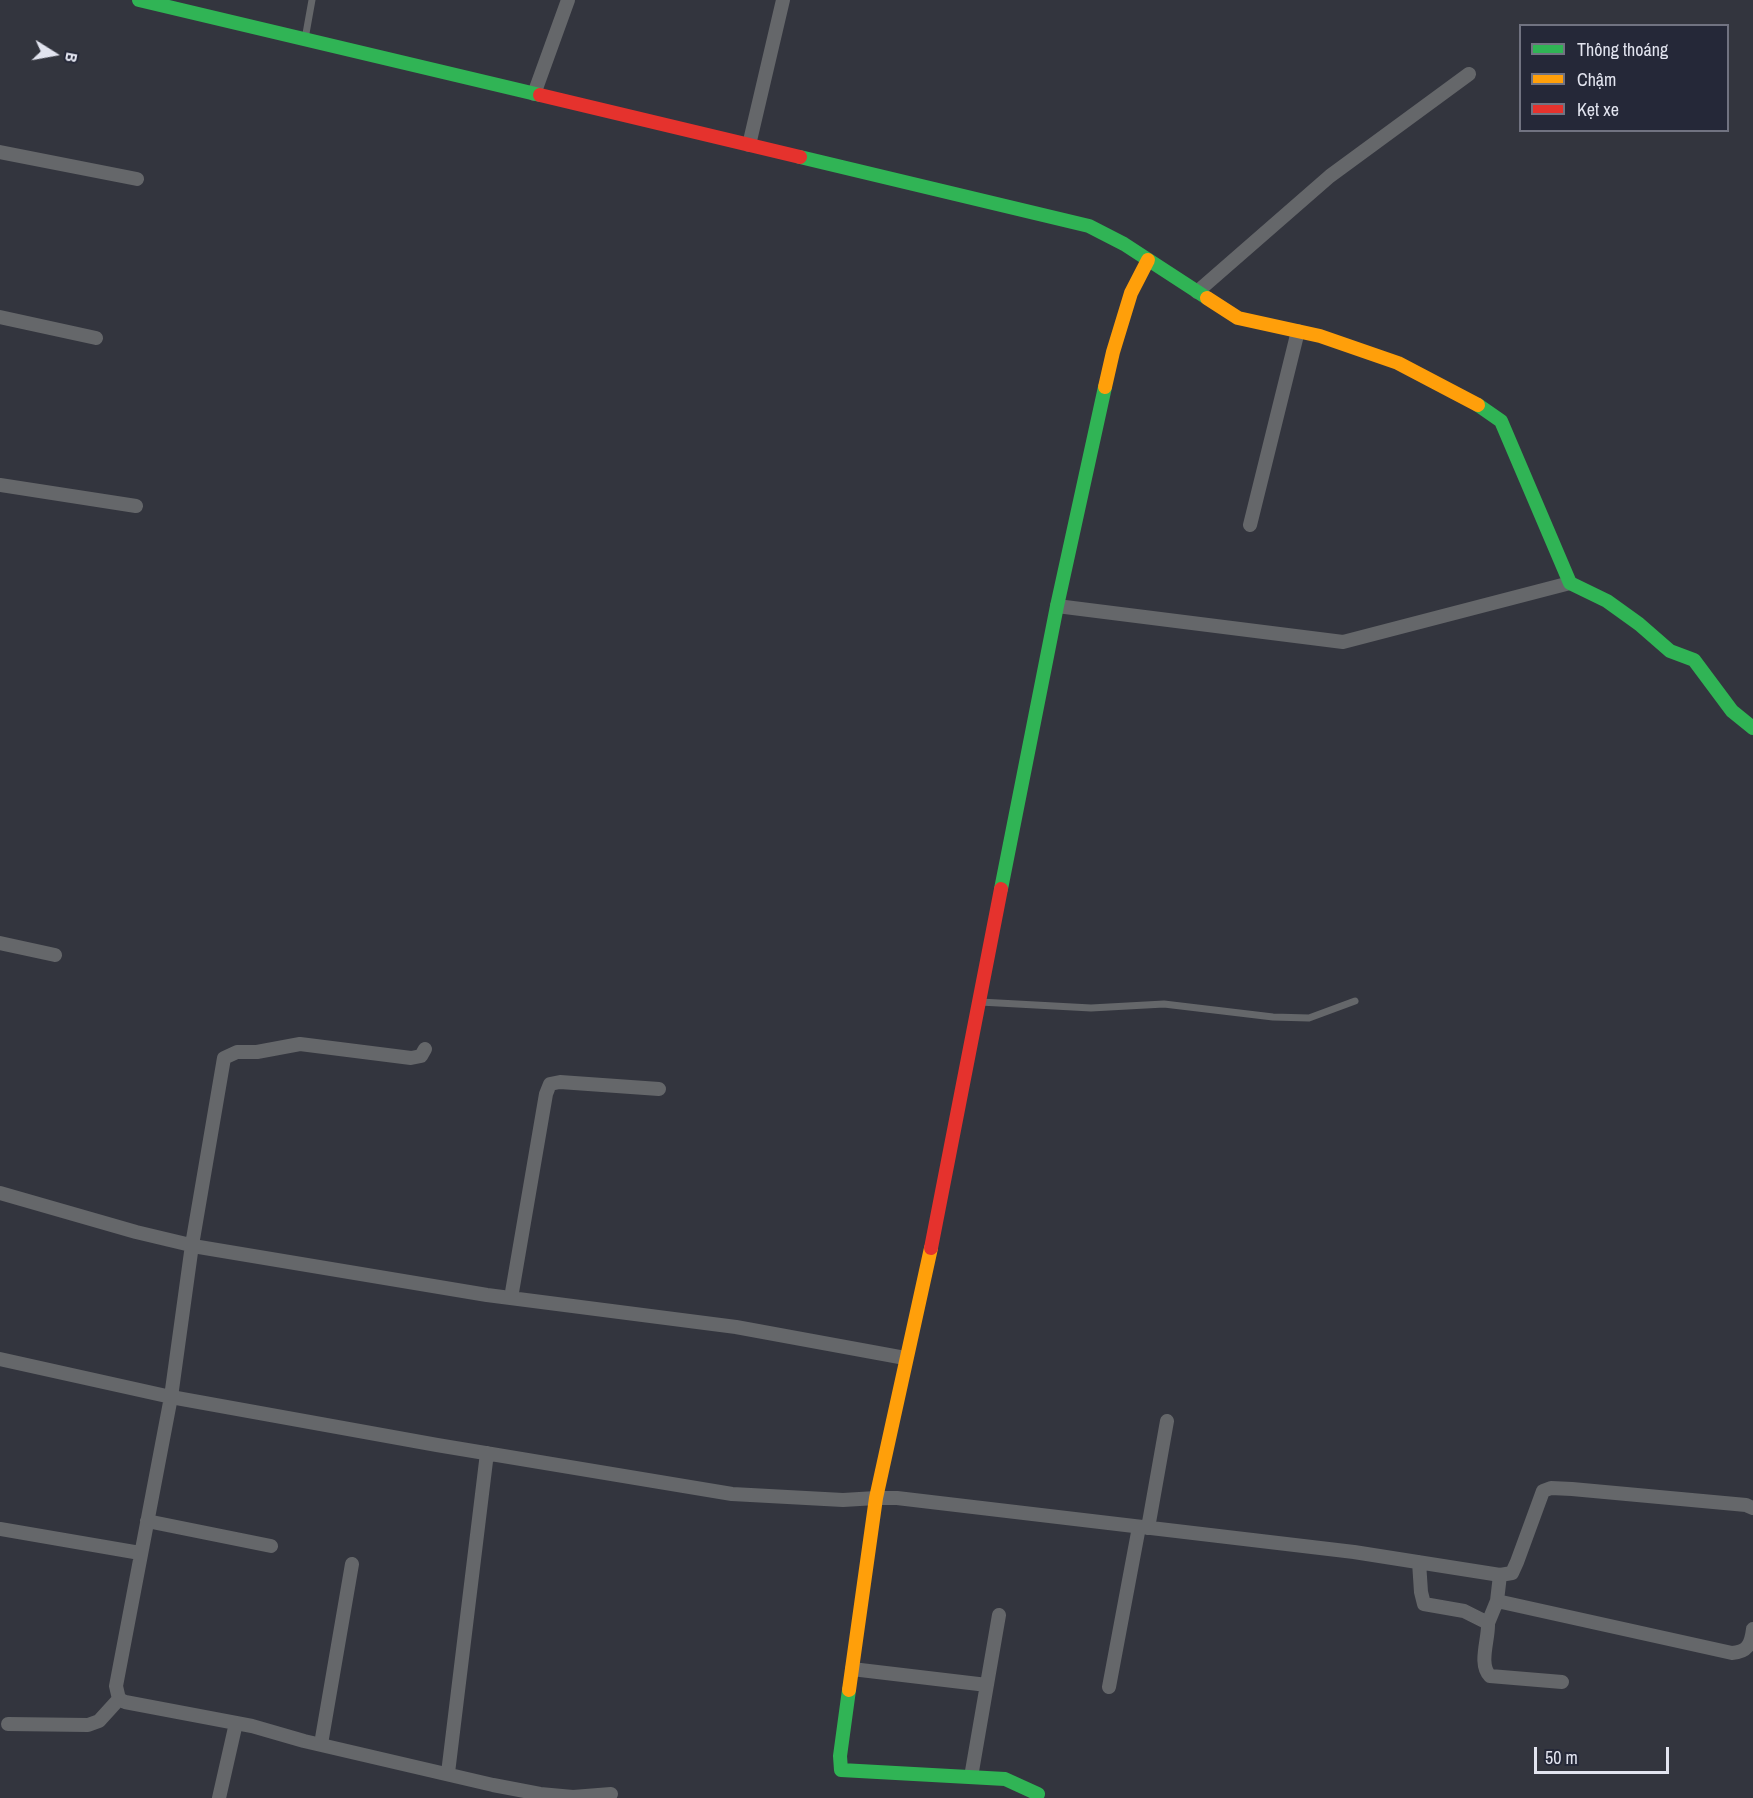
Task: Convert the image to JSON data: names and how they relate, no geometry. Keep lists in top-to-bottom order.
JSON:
{
  "legend": ["Thông thoáng", "Chậm", "Kẹt xe"],
  "scale_bar": "50 m",
  "north": "right"
}
